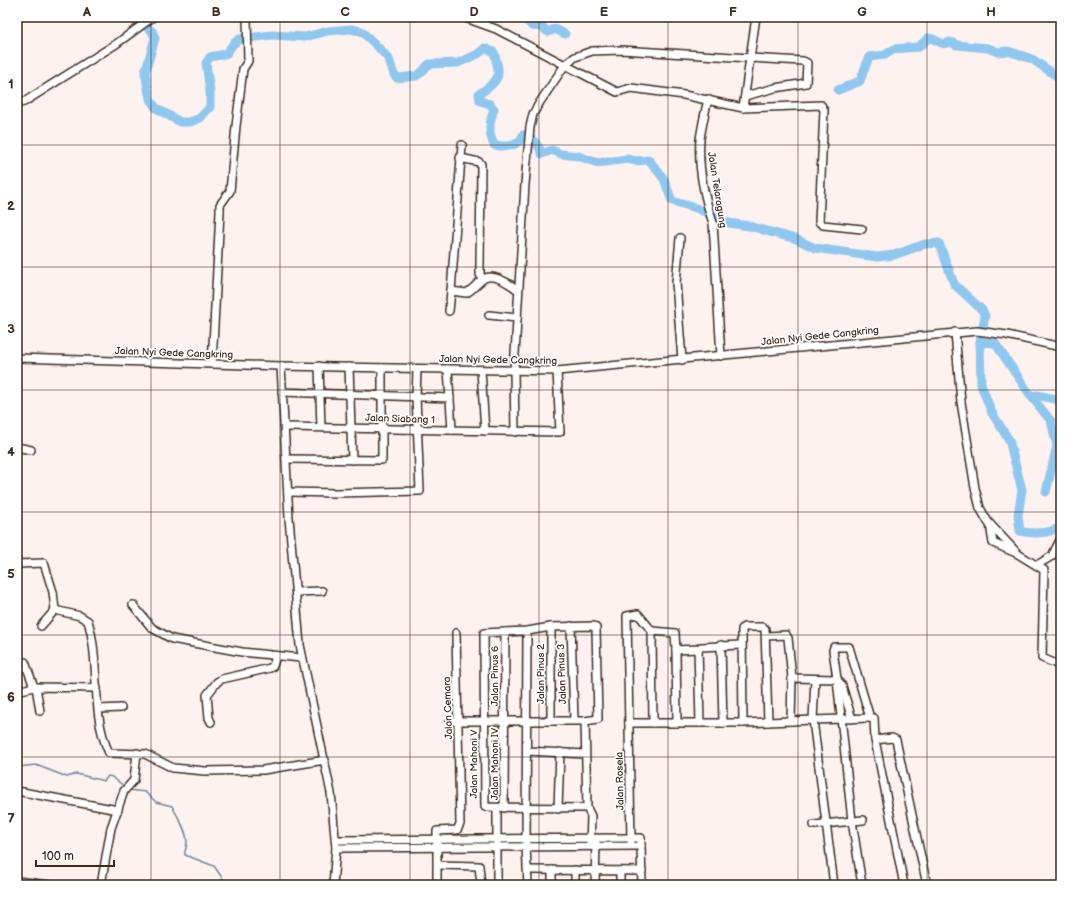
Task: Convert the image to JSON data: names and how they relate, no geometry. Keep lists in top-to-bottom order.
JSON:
{
  "streets": {
    "street": [
      "Jalan Telaragung",
      "Jalan Nyi Gede Cangkring",
      "Jalan Siabang 1",
      "Jalan Pinus 2",
      "Jalan Pinus 3",
      "Jalan Pinus 6",
      "Jalan Cemara",
      "Jalan Mahoni V",
      "Jalan Mahoni IV",
      "Jalan Rosela"
    ]
  },
  "crossings": [
    ["Jalan Telaragung", "Jalan Nyi Gede Cangkring"],
    ["Jalan Nyi Gede Cangkring", "Jalan Siabang 1"],
    ["Jalan Pinus 6", "Jalan Mahoni V"],
    ["Jalan Pinus 6", "Jalan Mahoni IV"],
    ["Jalan Mahoni V", "Jalan Mahoni IV"]
  ],
  "scale_bar": "100 m",
  "grid": {
    "columns": [
      "A",
      "B",
      "C",
      "D",
      "E",
      "F",
      "G",
      "H"
    ],
    "rows": [
      "1",
      "2",
      "3",
      "4",
      "5",
      "6",
      "7"
    ]
  }
}
